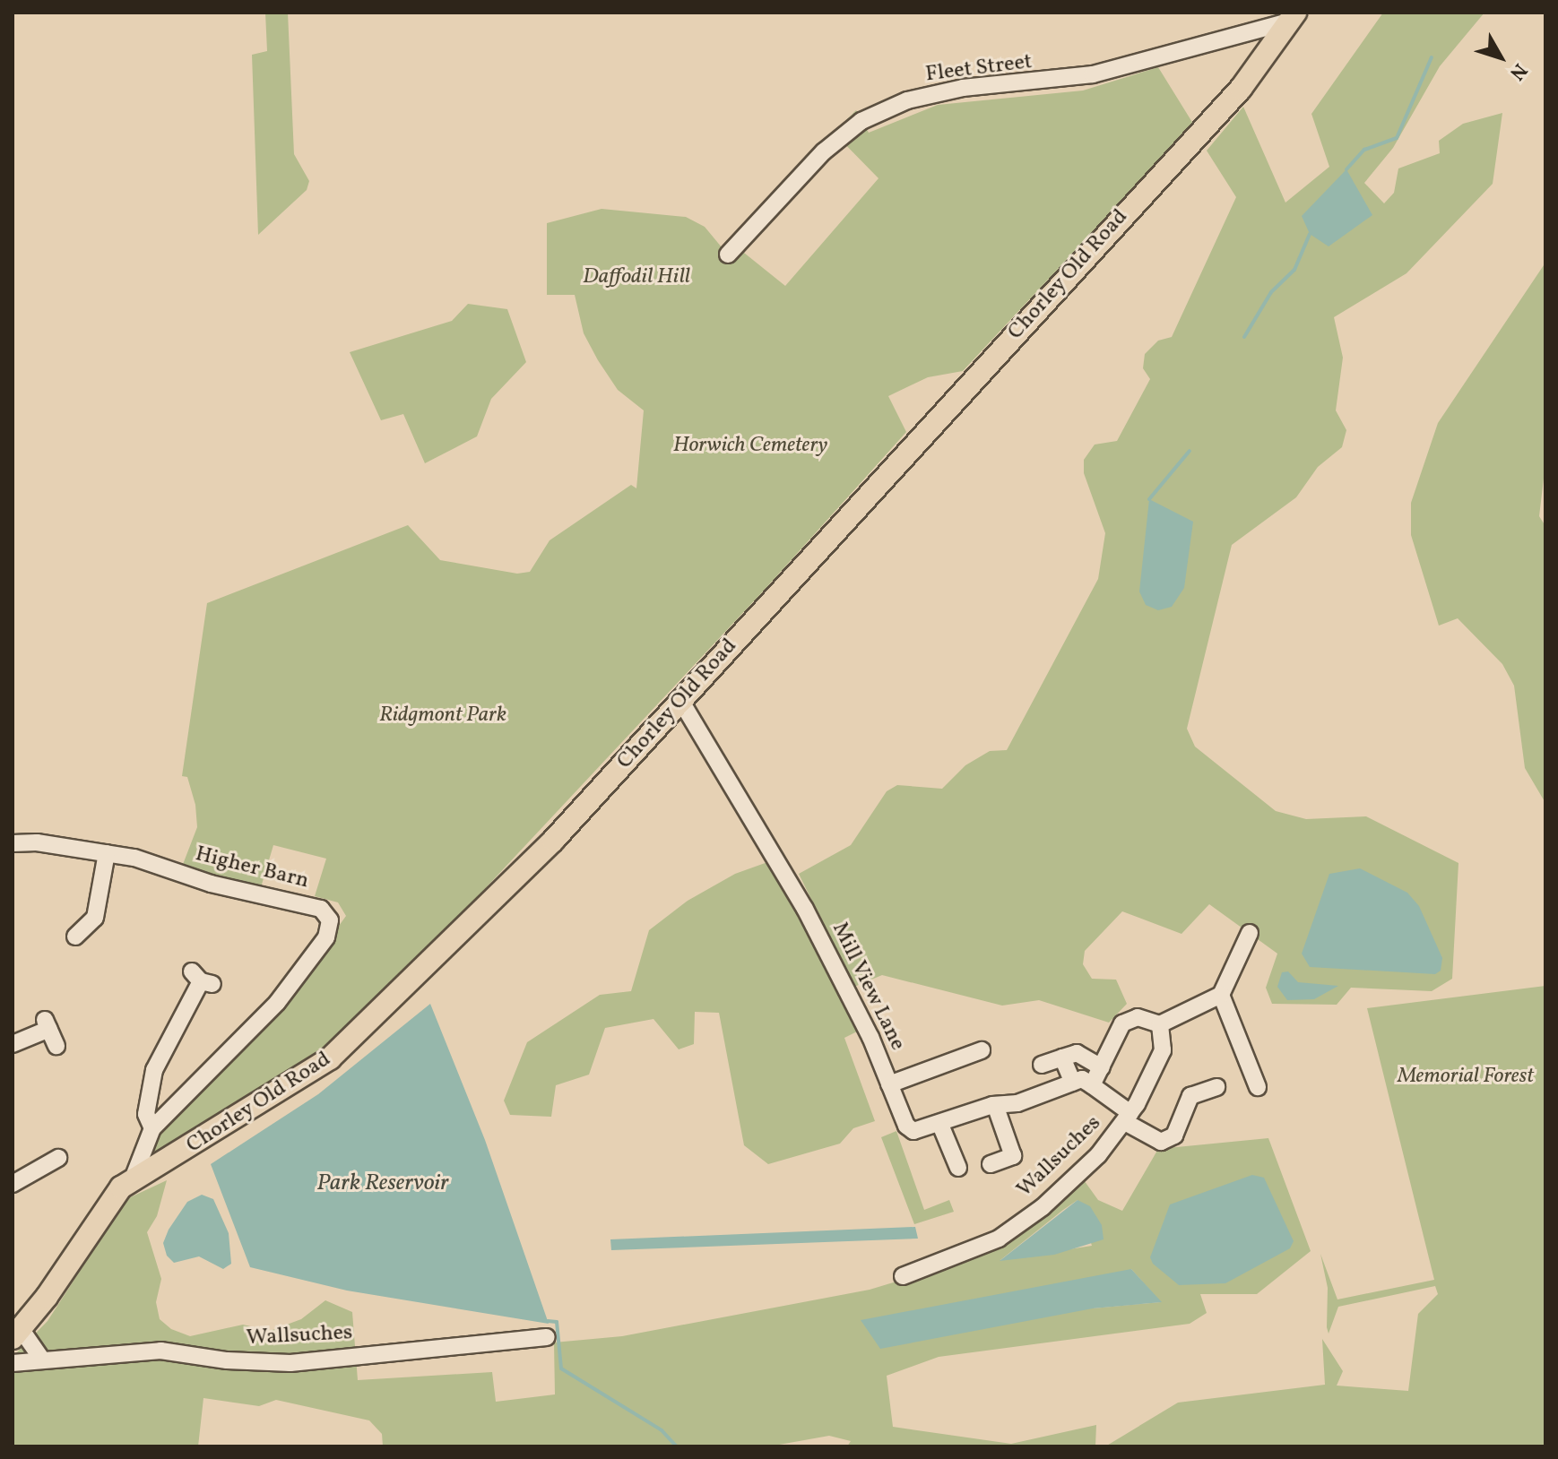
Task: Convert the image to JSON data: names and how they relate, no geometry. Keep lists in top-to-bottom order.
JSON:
{
  "streets": {
    "main road": ["Chorley Old Road"],
    "street": [
      "Fleet Street",
      "Higher Barn",
      "Mill View Lane",
      "Wallsuches"
    ]
  },
  "crossings": [
    ["Fleet Street", "Chorley Old Road"],
    ["Chorley Old Road", "Mill View Lane"],
    ["Mill View Lane", "Wallsuches"]
  ],
  "water": ["Park Reservoir"],
  "parks": [
    "Daffodil Hill",
    "Horwich Cemetery",
    "Ridgmont Park",
    "Memorial Forest"
  ],
  "north": "bottom right"
}
